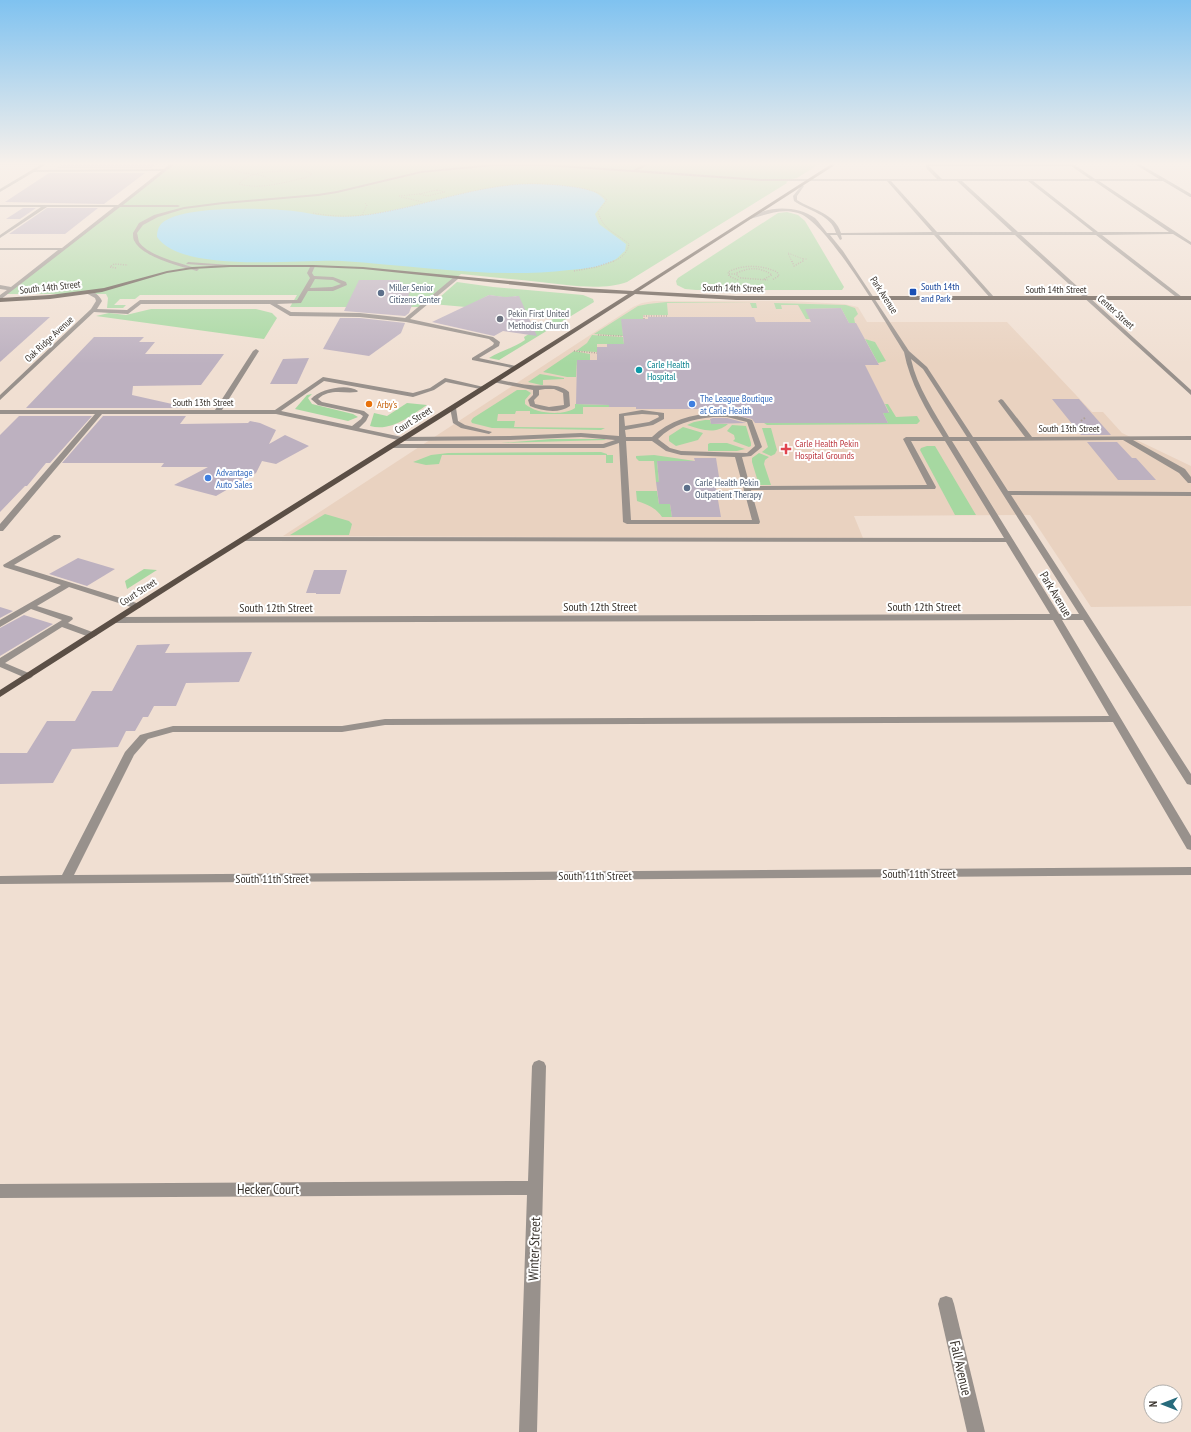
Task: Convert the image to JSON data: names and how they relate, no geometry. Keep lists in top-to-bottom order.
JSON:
{
  "streets": {
    "main road": ["South 14th Street", "Court Street"],
    "street": [
      "Park Avenue",
      "Center Street",
      "Oak Ridge Avenue",
      "South 13th Street",
      "South 12th Street",
      "South 11th Street",
      "Hecker Court",
      "Winter Street",
      "Fall Avenue"
    ]
  },
  "crossings": [
    ["South 14th Street", "Park Avenue"],
    ["South 14th Street", "Center Street"],
    ["South 14th Street", "Court Street"],
    ["Park Avenue", "South 13th Street"],
    ["Park Avenue", "South 12th Street"],
    ["South 13th Street", "Court Street"],
    ["Court Street", "South 12th Street"],
    ["Hecker Court", "Winter Street"]
  ],
  "places": {
    "transit": ["South 14th and Park"],
    "other": [
      "Miller Senior Citizens Center",
      "Pekin First United Methodist Church",
      "Carle Health Hospital",
      "Arby's",
      "The League Boutique at Carle Health",
      "Advantage Auto Sales",
      "Carle Health Pekin Outpatient Therapy"
    ],
    "health": ["Carle Health Pekin Hospital Grounds"]
  },
  "north": "left"
}
